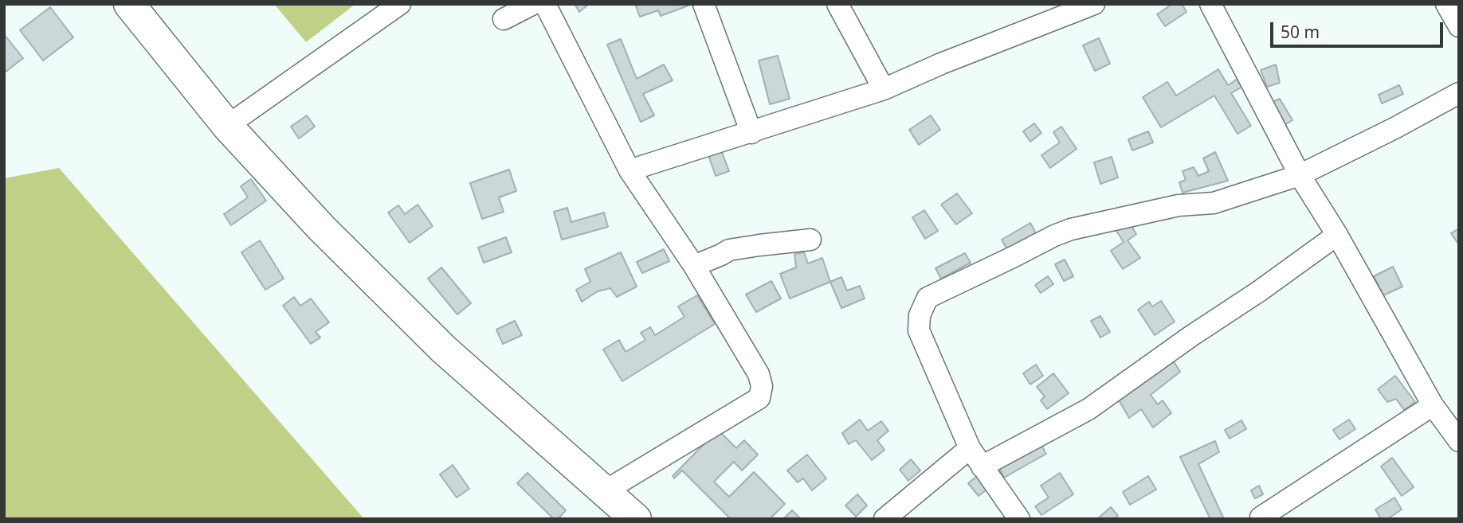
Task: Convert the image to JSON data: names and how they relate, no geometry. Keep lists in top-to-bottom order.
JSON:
{
  "scale_bar": "50 m"
}
